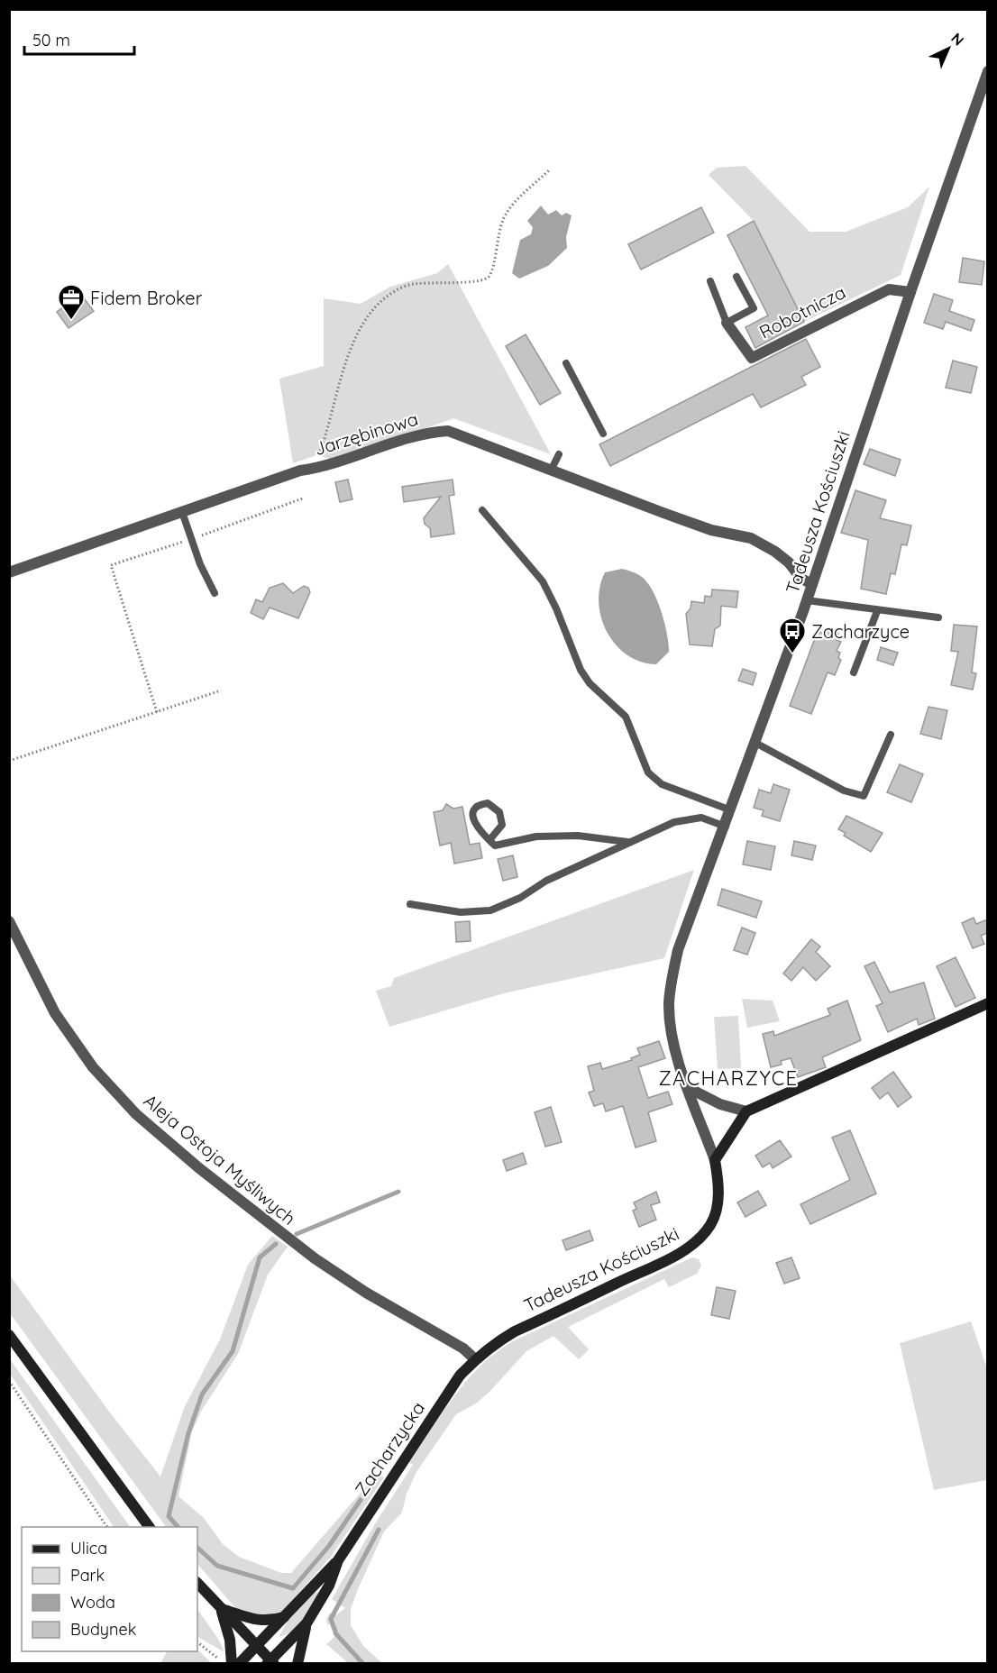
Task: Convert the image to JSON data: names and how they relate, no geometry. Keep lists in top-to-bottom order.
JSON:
{
  "streets": {
    "street": [
      "Robotnicza",
      "Jarzębinowa",
      "Tadeusza Kościuszki",
      "Aleja Ostoja Myśliwych",
      "Zacharzycka"
    ]
  },
  "crossings": [
    ["Robotnicza", "Tadeusza Kościuszki"],
    ["Jarzębinowa", "Tadeusza Kościuszki"],
    ["Tadeusza Kościuszki", "Aleja Ostoja Myśliwych"],
    ["Tadeusza Kościuszki", "Zacharzycka"],
    ["Aleja Ostoja Myśliwych", "Zacharzycka"]
  ],
  "districts": ["ZACHARZYCE"],
  "places": {
    "office": ["Fidem Broker"],
    "bus stop": ["Zacharzyce"]
  },
  "legend": [
    "Ulica",
    "Park",
    "Woda",
    "Budynek"
  ],
  "scale_bar": "50 m",
  "north": "top right"
}
